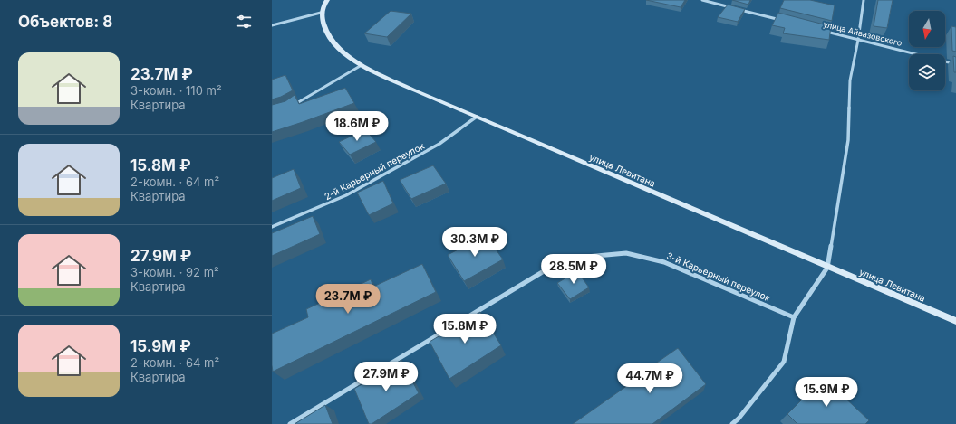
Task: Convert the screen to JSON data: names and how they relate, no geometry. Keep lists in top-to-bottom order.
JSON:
{
  "streets": {
    "main road": ["улица Левитана"],
    "street": ["улица Айвазовского", "2-й Карьерный переулок", "3-й Карьерный переулок"]
  },
  "crossings": [
    ["улица Левитана", "2-й Карьерный переулок"]
  ],
  "north": "bottom",
  "page": {
    "heading": "Объектов: 8",
    "list": [
      {
        "name": "23.7M ₽",
        "note": "3-комн. · 110 m² · Квартира"
      },
      {
        "name": "15.8M ₽",
        "note": "2-комн. · 64 m² · Квартира"
      },
      {
        "name": "27.9M ₽",
        "note": "3-комн. · 92 m² · Квартира"
      },
      {
        "name": "15.9M ₽",
        "note": "2-комн. · 64 m² · Квартира"
      }
    ],
    "price": [
      "18.6M ₽",
      "30.3M ₽",
      "28.5M ₽",
      "23.7M ₽",
      "15.8M ₽",
      "27.9M ₽",
      "44.7M ₽",
      "15.9M ₽"
    ]
  }
}
